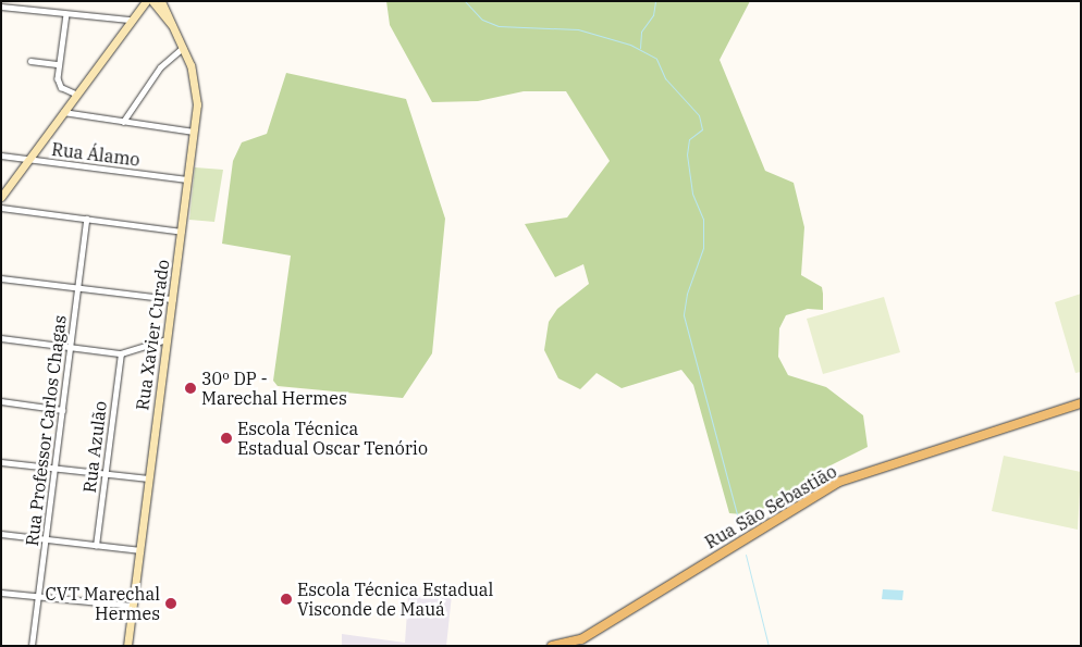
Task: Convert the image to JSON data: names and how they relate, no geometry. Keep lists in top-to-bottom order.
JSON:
{
  "streets": {
    "main road": ["Rua Xavier Curado", "Rua São Sebastião"],
    "street": ["Rua Álamo", "Rua Professor Carlos Chagas", "Rua Azulão"]
  },
  "crossings": [
    ["Rua Álamo", "Rua Xavier Curado"]
  ],
  "places": [
    "30º DP - Marechal Hermes",
    "Escola Técnica Estadual Oscar Tenório",
    "Escola Técnica Estadual Visconde de Mauá",
    "CVT Marechal Hermes"
  ]
}
